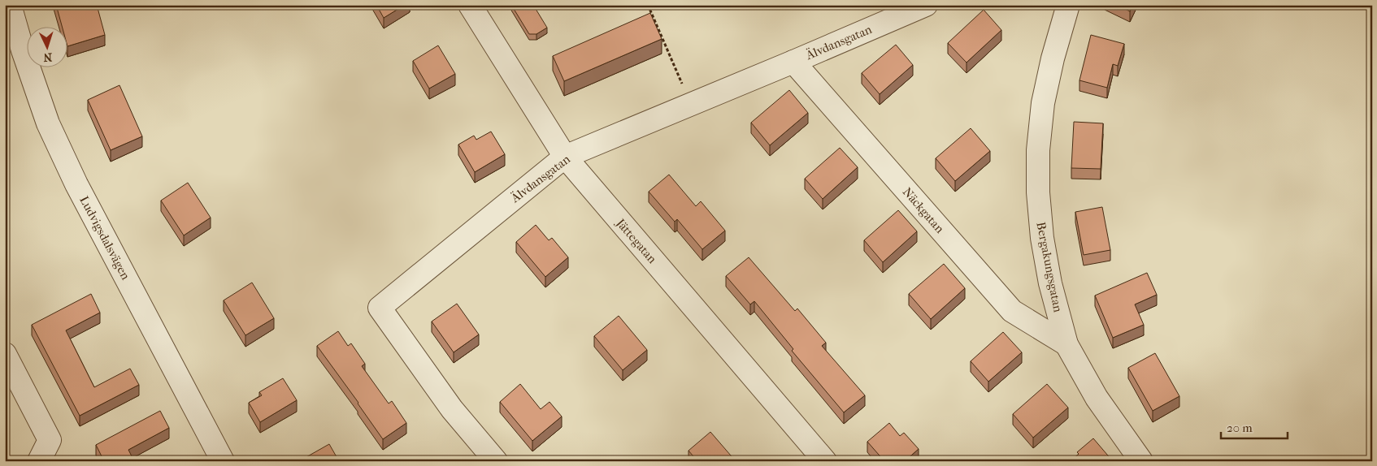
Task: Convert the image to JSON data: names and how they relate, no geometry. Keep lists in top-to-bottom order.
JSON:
{
  "streets": {
    "street": [
      "Älvdansgatan",
      "Näckgatan",
      "Ludvigsdalsvägen",
      "Jättegatan",
      "Bergakungsgatan"
    ]
  },
  "crossings": [
    ["Älvdansgatan", "Näckgatan"],
    ["Älvdansgatan", "Jättegatan"],
    ["Näckgatan", "Bergakungsgatan"]
  ],
  "scale_bar": "20 m",
  "north": "bottom"
}
